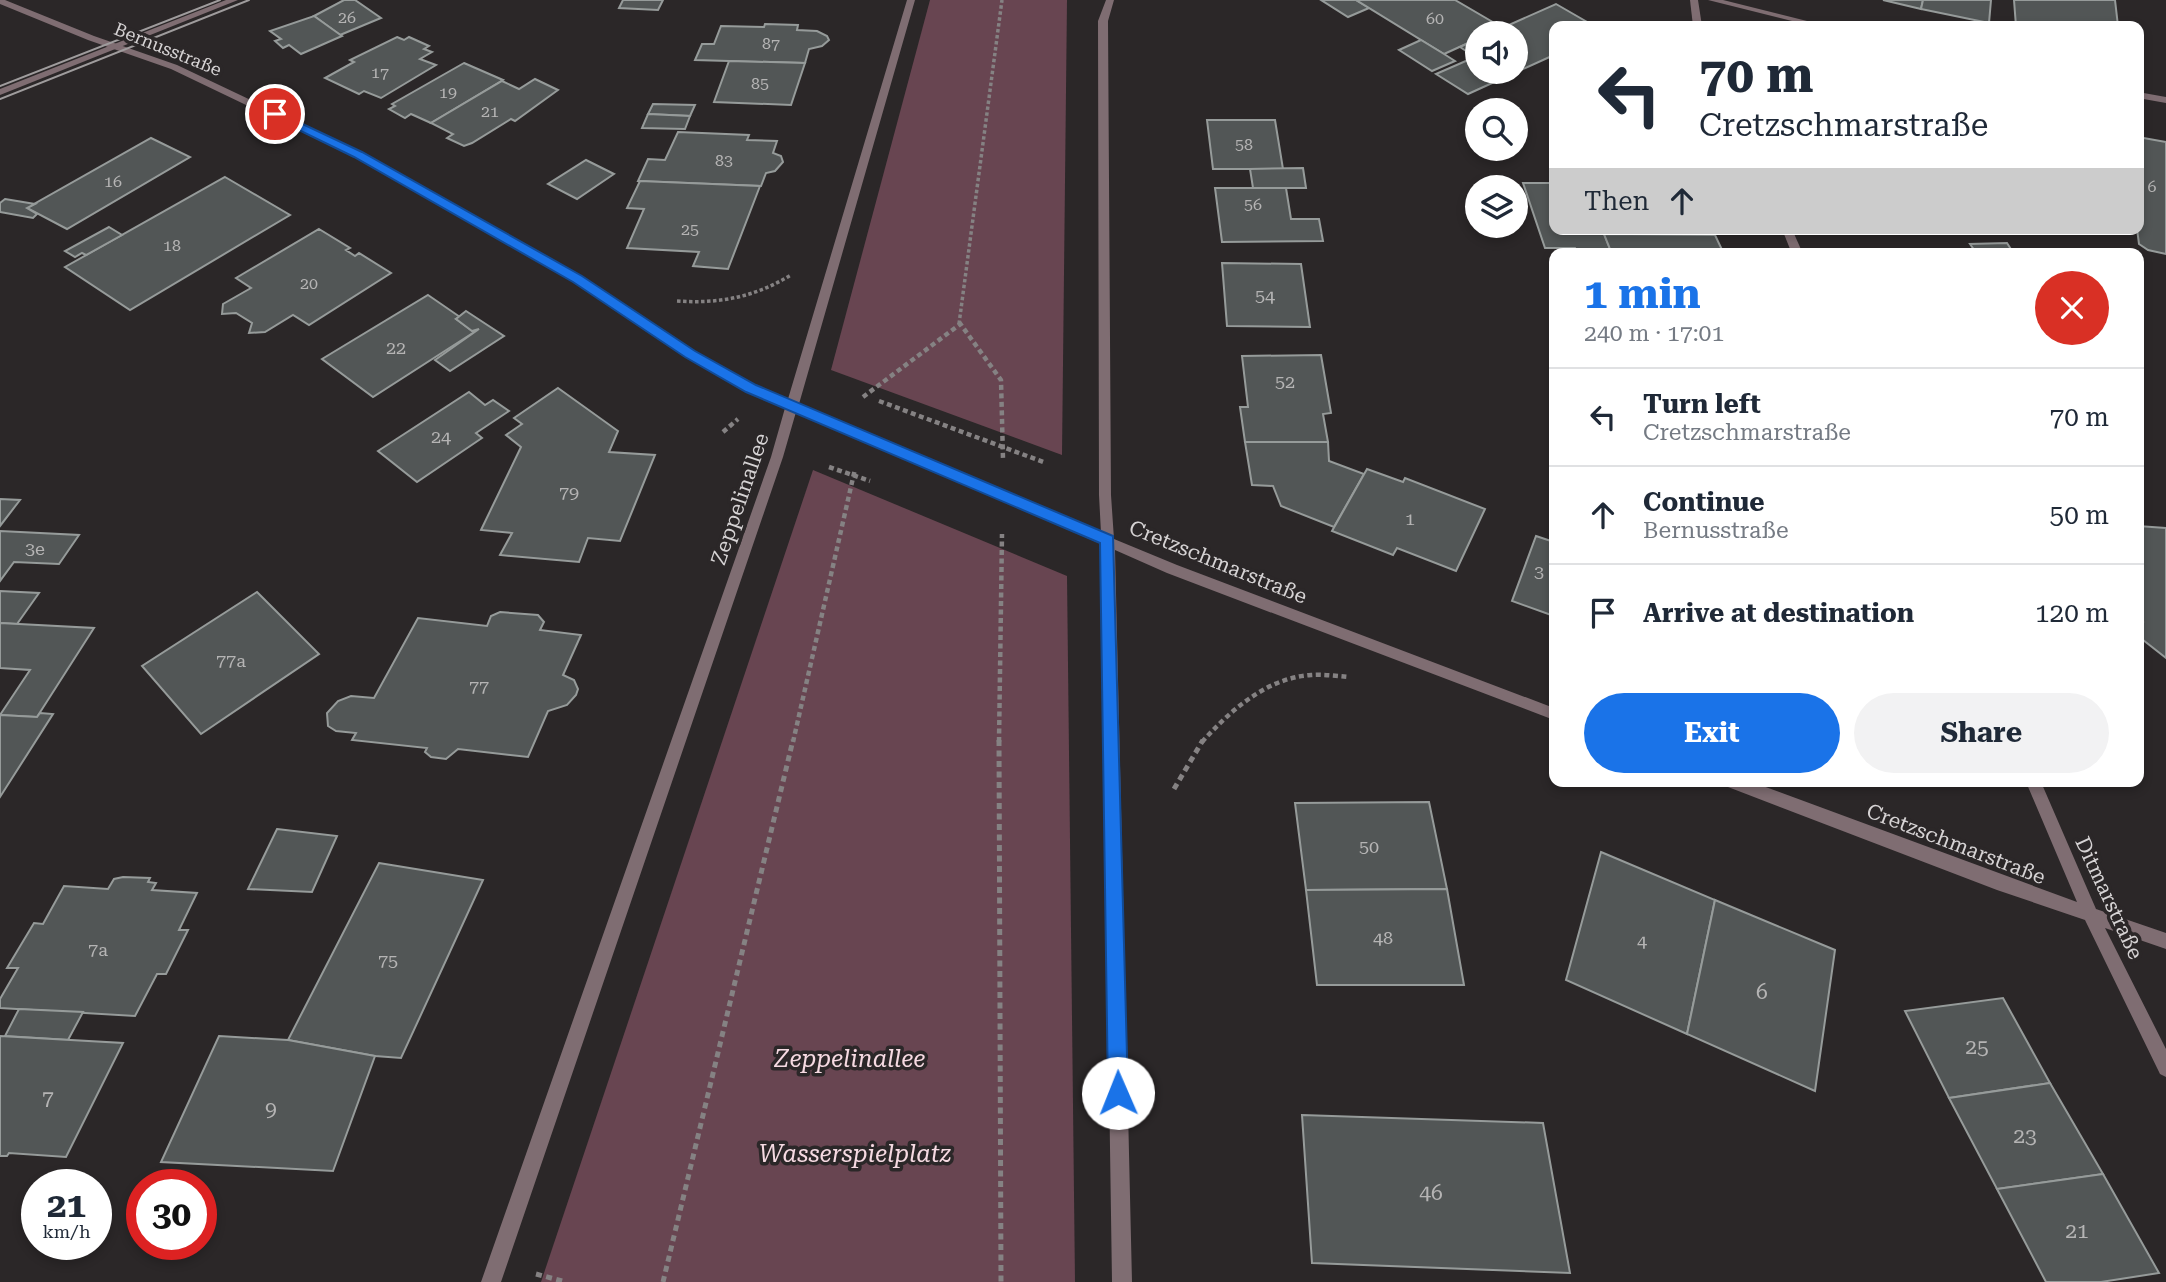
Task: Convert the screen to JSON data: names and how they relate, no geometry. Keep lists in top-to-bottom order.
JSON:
{
  "streets": {
    "street": [
      "Bernusstraße",
      "Zeppelinallee",
      "Cretzschmarstraße",
      "Ditmarstraße"
    ]
  },
  "crossings": [
    ["Bernusstraße", "Zeppelinallee"],
    ["Bernusstraße", "Cretzschmarstraße"],
    ["Zeppelinallee", "Cretzschmarstraße"],
    ["Cretzschmarstraße", "Ditmarstraße"]
  ],
  "parks": ["Zeppelinallee", "Wasserspielplatz"],
  "house_numbers": [
    "26",
    "60",
    "87",
    "17",
    "85",
    "19",
    "21",
    "58",
    "83",
    "16",
    "6",
    "56",
    "25",
    "18",
    "20",
    "54",
    "22",
    "52",
    "24",
    "79",
    "1",
    "3e",
    "3",
    "77a",
    "77",
    "50",
    "48",
    "4",
    "7a",
    "75",
    "6",
    "25",
    "7",
    "9",
    "23",
    "46",
    "21"
  ],
  "page": {
    "turn": ["70 m", "Cretzschmarstraße"],
    "then": "Then",
    "heading": ["1 min", "240 m · 17:01"],
    "list": [
      {
        "name": "Turn left",
        "note": "Cretzschmarstraße",
        "value": "70 m"
      },
      {
        "name": "Continue",
        "note": "Bernusstraße",
        "value": "50 m"
      },
      {
        "name": "Arrive at destination",
        "value": "120 m"
      }
    ],
    "buttons": ["Exit", "Share"],
    "speed": "21 km/h",
    "limit": "30"
  }
}
